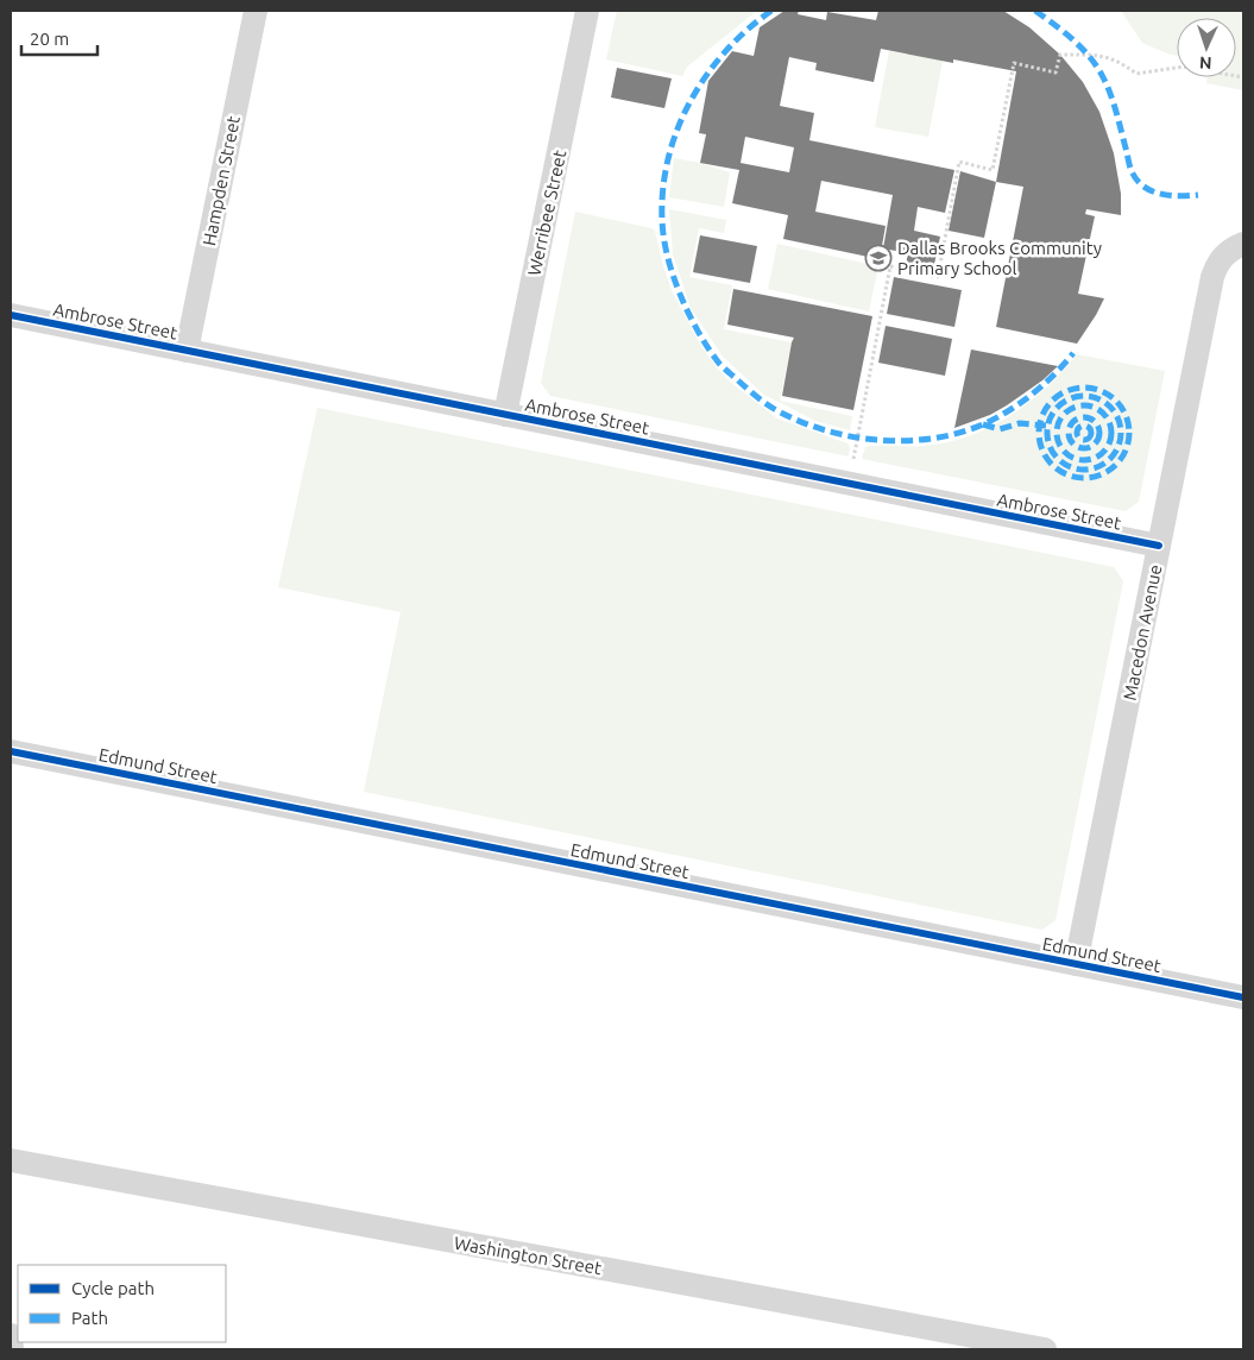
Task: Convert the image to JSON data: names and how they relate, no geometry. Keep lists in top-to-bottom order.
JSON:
{
  "streets": {
    "street": [
      "Hampden Street",
      "Werribee Street",
      "Ambrose Street",
      "Macedon Avenue",
      "Edmund Street",
      "Washington Street"
    ]
  },
  "crossings": [
    ["Hampden Street", "Ambrose Street"],
    ["Werribee Street", "Ambrose Street"],
    ["Ambrose Street", "Macedon Avenue"],
    ["Macedon Avenue", "Edmund Street"]
  ],
  "places": {
    "school or university": ["Dallas Brooks Community Primary School"]
  },
  "legend": ["Cycle path", "Path"],
  "scale_bar": "20 m",
  "north": "bottom"
}
